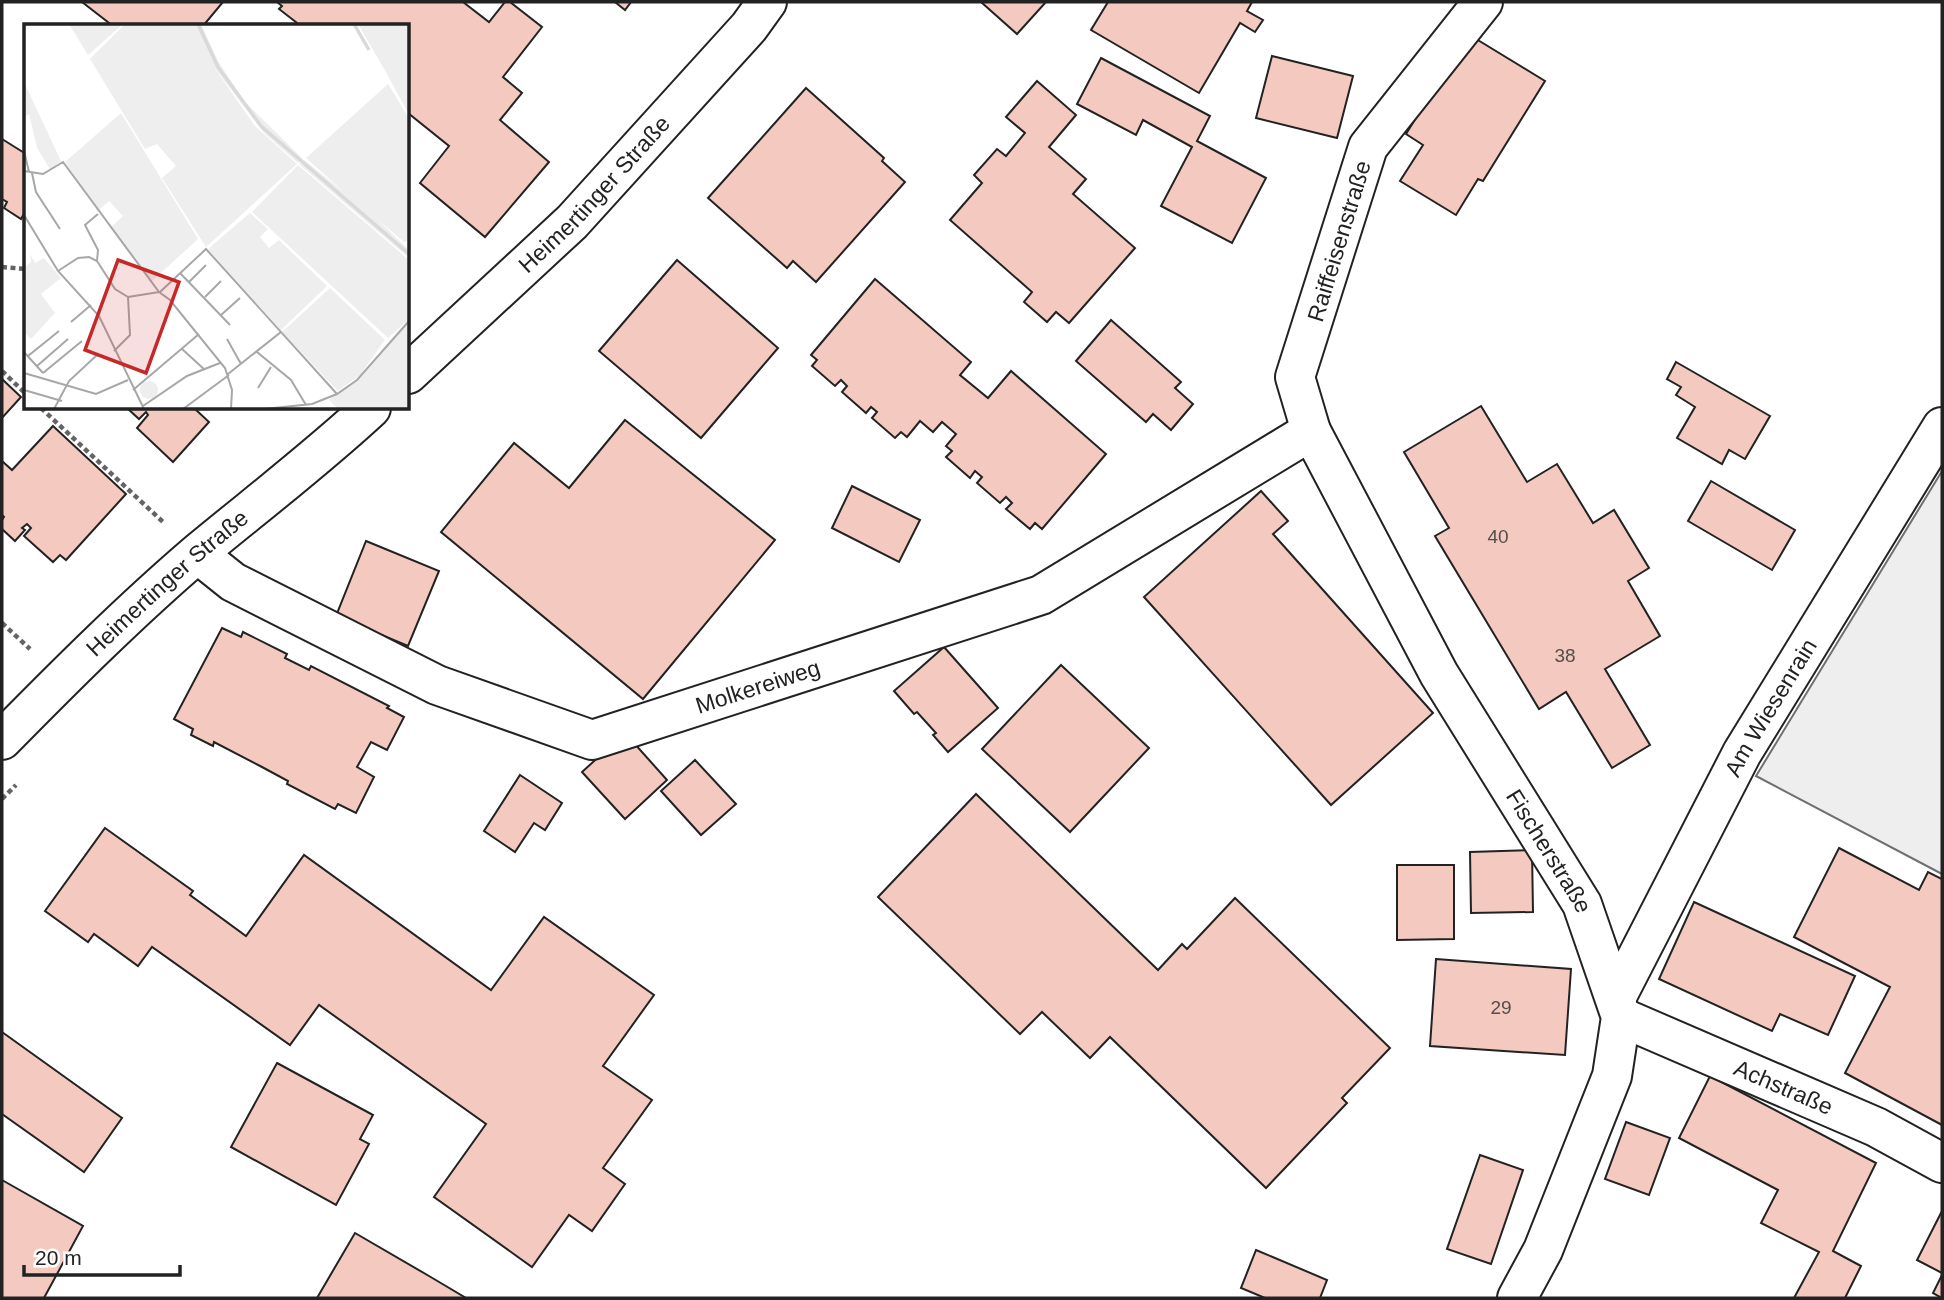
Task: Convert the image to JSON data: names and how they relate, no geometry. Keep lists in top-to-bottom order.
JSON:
{
  "streets": {
    "street": [
      "Heimertinger Straße",
      "Raiffeisenstraße",
      "Molkereiweg",
      "Am Wiesenrain",
      "Fischerstraße",
      "Achstraße"
    ]
  },
  "crossings": [
    ["Heimertinger Straße", "Molkereiweg"],
    ["Raiffeisenstraße", "Molkereiweg"],
    ["Raiffeisenstraße", "Fischerstraße"],
    ["Molkereiweg", "Fischerstraße"],
    ["Am Wiesenrain", "Fischerstraße"],
    ["Am Wiesenrain", "Achstraße"],
    ["Fischerstraße", "Achstraße"]
  ],
  "house_numbers": ["40", "38", "29"],
  "scale_bar": "20 m"
}
